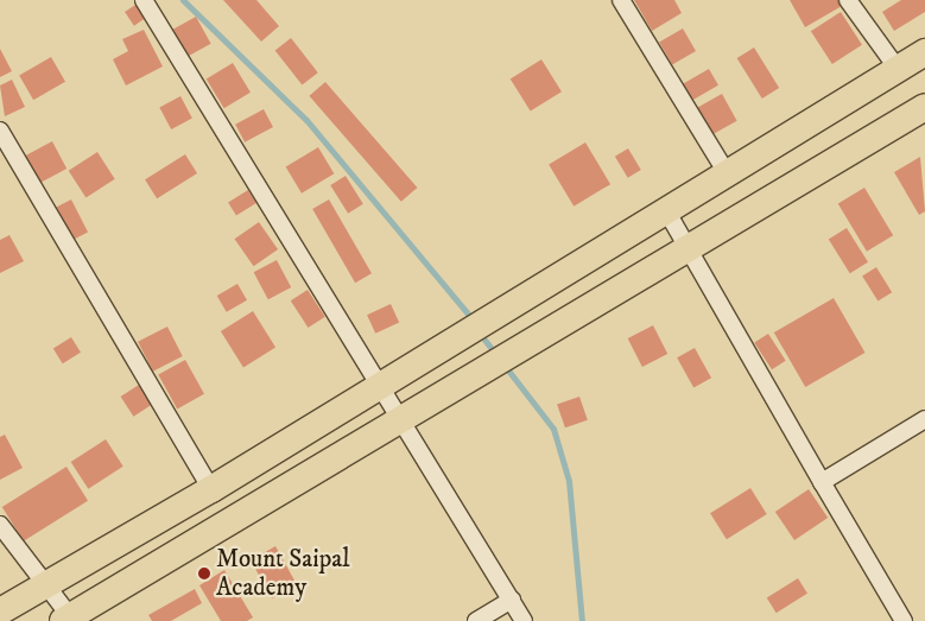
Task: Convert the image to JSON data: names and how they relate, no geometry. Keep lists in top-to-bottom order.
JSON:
{
  "places": ["Mount Saipal Academy"]
}
